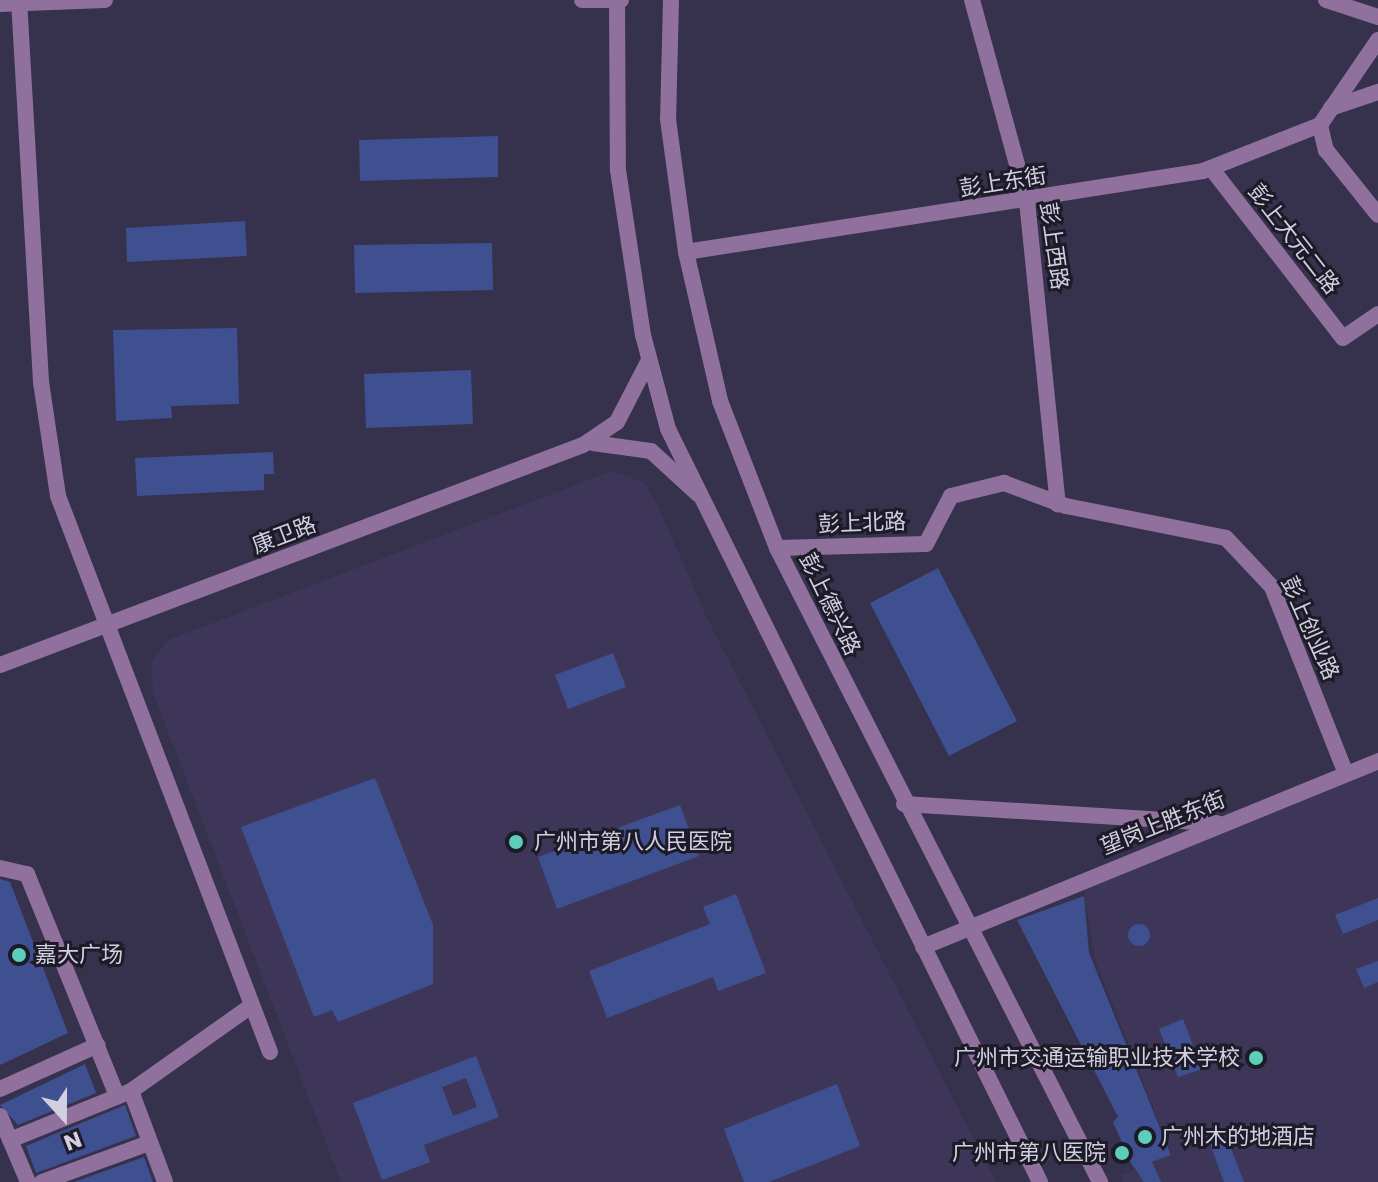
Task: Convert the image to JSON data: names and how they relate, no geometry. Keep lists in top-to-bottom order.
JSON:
{
  "streets": {
    "street": [
      "彭上东街",
      "彭上大元二路",
      "彭上西路",
      "彭上北路",
      "康卫路",
      "彭上德兴路",
      "彭上创业路",
      "望岗上胜东街"
    ]
  },
  "crossings": [
    ["彭上东街", "彭上大元二路"],
    ["彭上东街", "彭上西路"],
    ["彭上东街", "彭上德兴路"],
    ["彭上西路", "彭上北路"],
    ["彭上西路", "彭上创业路"],
    ["彭上北路", "彭上德兴路"],
    ["彭上北路", "彭上创业路"],
    ["彭上德兴路", "望岗上胜东街"],
    ["彭上创业路", "望岗上胜东街"]
  ],
  "places": [
    "广州市第八人民医院",
    "嘉大广场",
    "广州市交通运输职业技术学校",
    "广州木的地酒店",
    "广州市第八医院"
  ],
  "north": "bottom"
}
